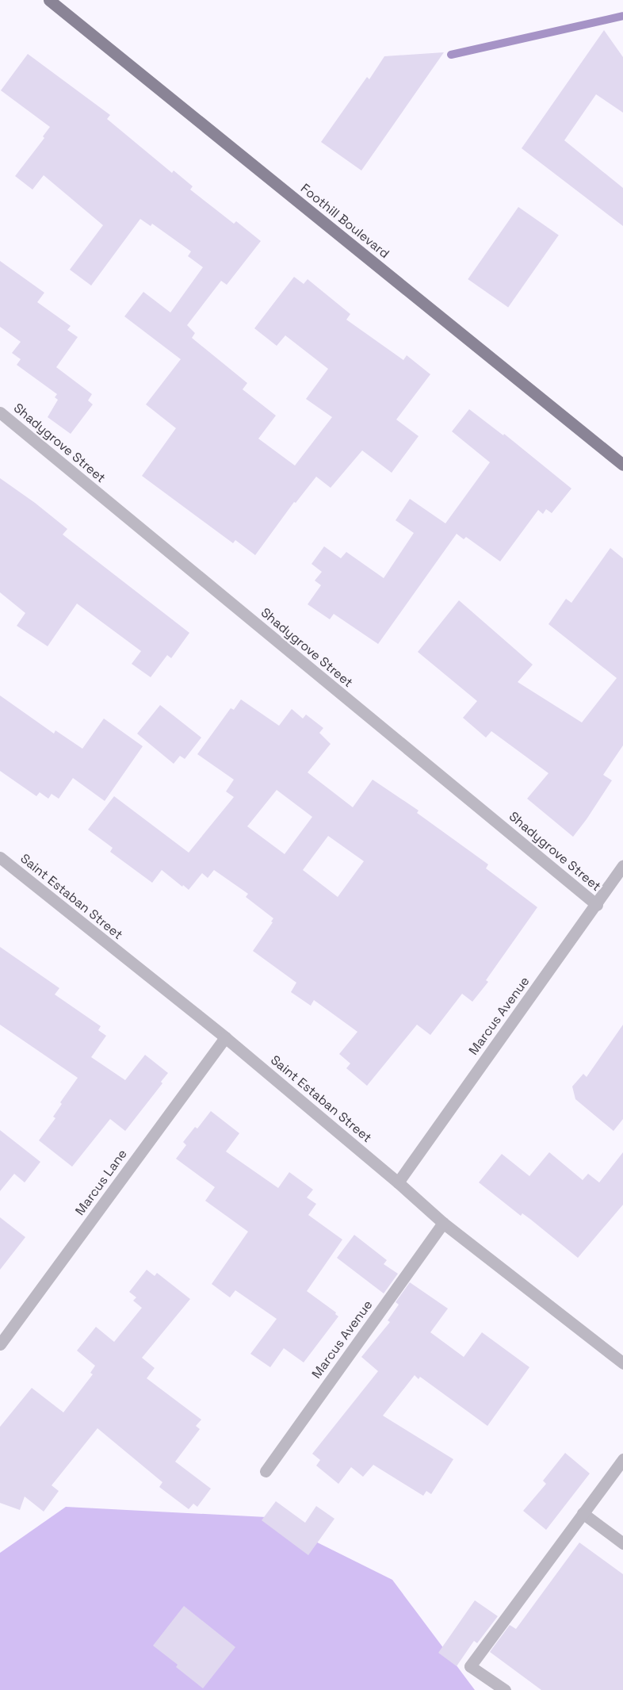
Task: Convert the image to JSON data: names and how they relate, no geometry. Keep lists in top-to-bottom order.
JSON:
{
  "streets": {
    "main road": ["Foothill Boulevard"],
    "street": [
      "Shadygrove Street",
      "Saint Estaban Street",
      "Marcus Avenue",
      "Marcus Lane"
    ]
  },
  "crossings": [
    ["Shadygrove Street", "Marcus Avenue"],
    ["Saint Estaban Street", "Marcus Avenue"],
    ["Saint Estaban Street", "Marcus Lane"]
  ]
}
